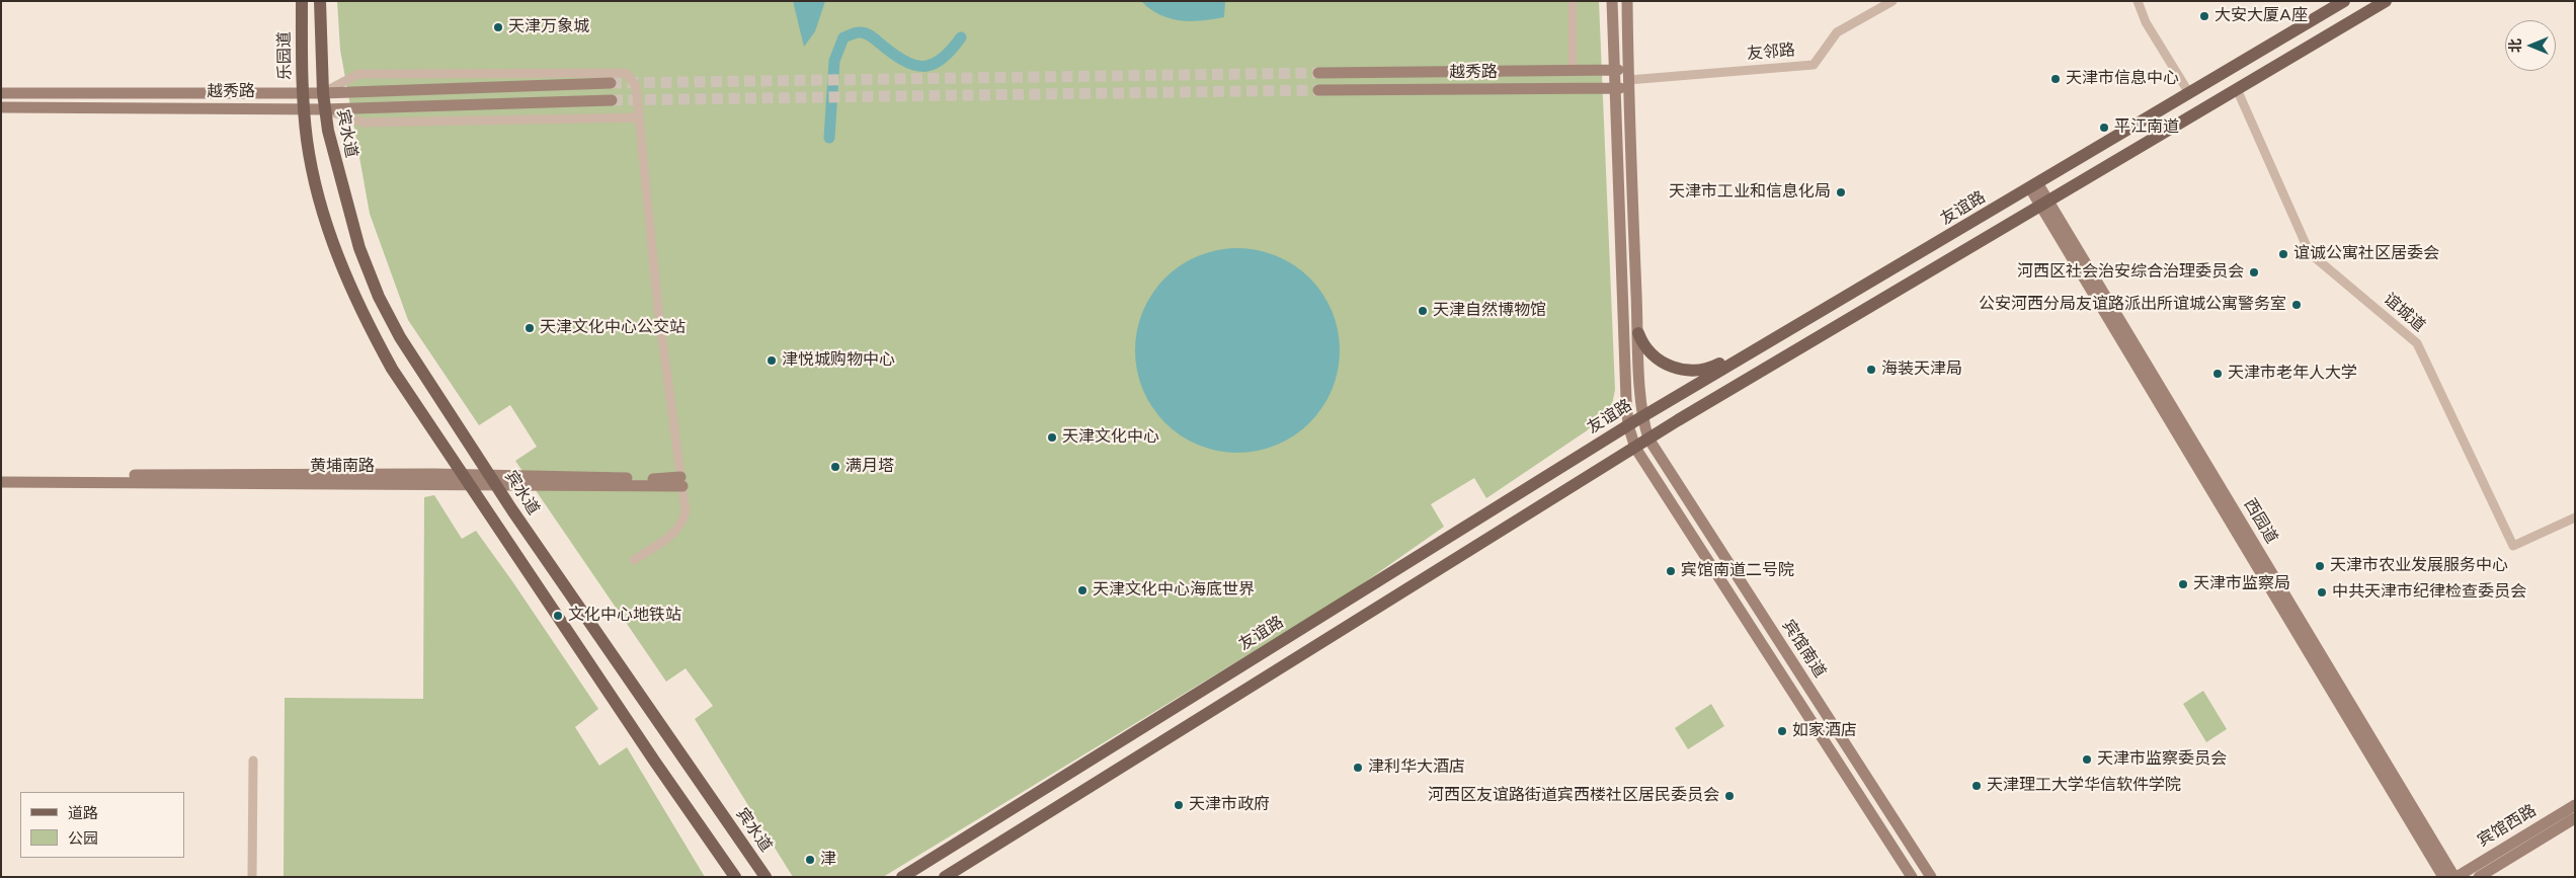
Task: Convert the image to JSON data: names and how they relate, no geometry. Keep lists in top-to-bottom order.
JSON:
{
  "streets": {
    "main road": ["乐园道", "宾水道", "友谊路"],
    "street": [
      "友邻路",
      "越秀路",
      "谊城道",
      "黄埔南路",
      "西园道",
      "宾馆南道",
      "宾馆西路"
    ]
  },
  "crossings": [
    ["友邻路", "越秀路"],
    ["友邻路", "宾馆南道"],
    ["乐园道", "越秀路"],
    ["越秀路", "宾水道"],
    ["越秀路", "宾馆南道"],
    ["宾水道", "黄埔南路"],
    ["友谊路", "西园道"],
    ["友谊路", "宾馆南道"],
    ["西园道", "宾馆西路"]
  ],
  "places": [
    "大安大厦A座",
    "天津万象城",
    "天津市信息中心",
    "平江南道",
    "天津市工业和信息化局",
    "谊诚公寓社区居委会",
    "河西区社会治安综合治理委员会",
    "公安河西分局友谊路派出所谊城公寓警务室",
    "天津自然博物馆",
    "天津文化中心公交站",
    "津悦城购物中心",
    "海装天津局",
    "天津市老年人大学",
    "天津文化中心",
    "满月塔",
    "天津市农业发展服务中心",
    "宾馆南道二号院",
    "天津市监察局",
    "天津文化中心海底世界",
    "中共天津市纪律检查委员会",
    "文化中心地铁站",
    "如家酒店",
    "天津市监察委员会",
    "津利华大酒店",
    "天津理工大学华信软件学院",
    "河西区友谊路街道宾西楼社区居民委员会",
    "天津市政府",
    "津"
  ],
  "legend": ["道路", "公园"],
  "north": "left"
}
